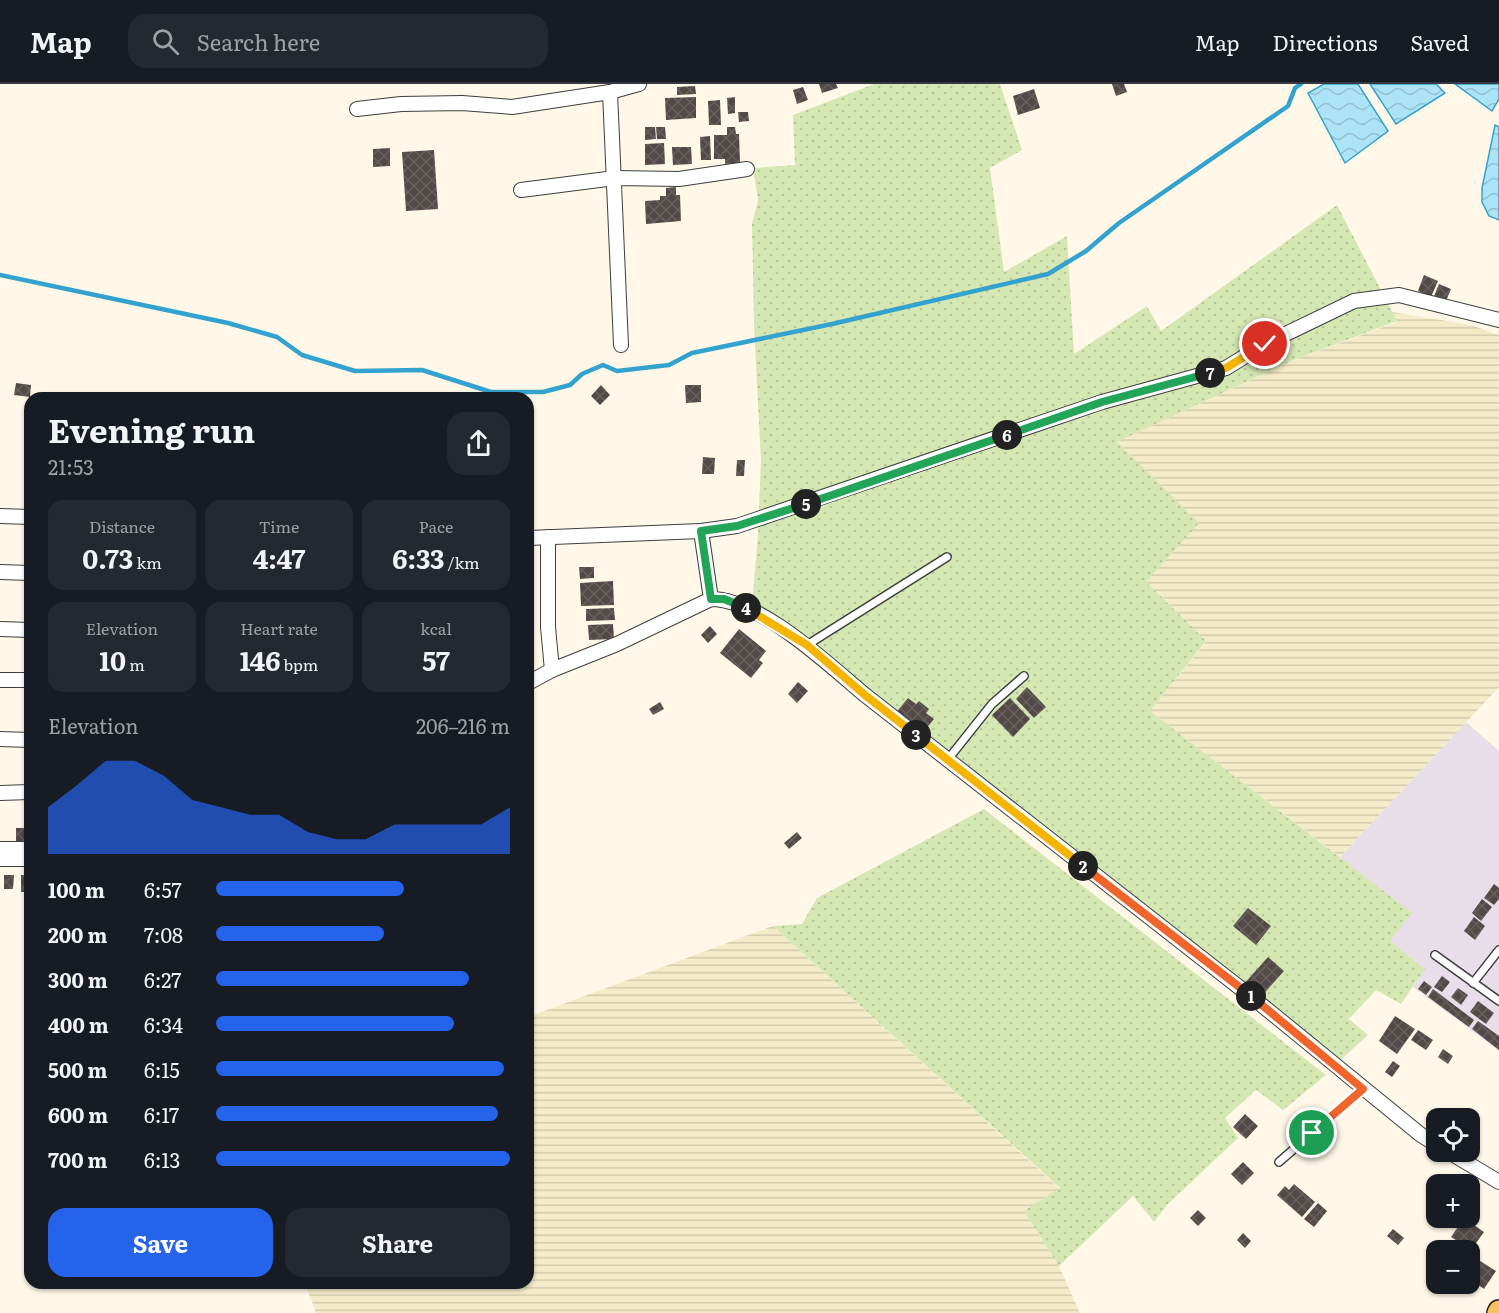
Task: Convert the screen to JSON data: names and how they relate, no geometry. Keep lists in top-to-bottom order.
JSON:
{
  "page": {
    "header": "Map",
    "search": "Search here",
    "nav": ["Map", "Directions", "Saved"],
    "pins": [
      "7",
      "6",
      "5",
      "4",
      "3",
      "2",
      "1"
    ],
    "heading": ["Evening run", "21:53"],
    "stats": [
      ["Distance", "0.73 km"],
      ["Time", "4:47"],
      ["Pace", "6:33 /km"],
      ["Elevation", "10 m"],
      ["Heart rate", "146 bpm"],
      ["kcal", "57"]
    ],
    "chart": ["Elevation", "206–216 m"],
    "list": [
      {
        "name": "100 m",
        "note": "6:57"
      },
      {
        "name": "200 m",
        "note": "7:08"
      },
      {
        "name": "300 m",
        "note": "6:27"
      },
      {
        "name": "400 m",
        "note": "6:34"
      },
      {
        "name": "500 m",
        "note": "6:15"
      },
      {
        "name": "600 m",
        "note": "6:17"
      },
      {
        "name": "700 m",
        "note": "6:13"
      }
    ],
    "map_buttons": ["+", "−"],
    "buttons": ["Save", "Share"]
  }
}
